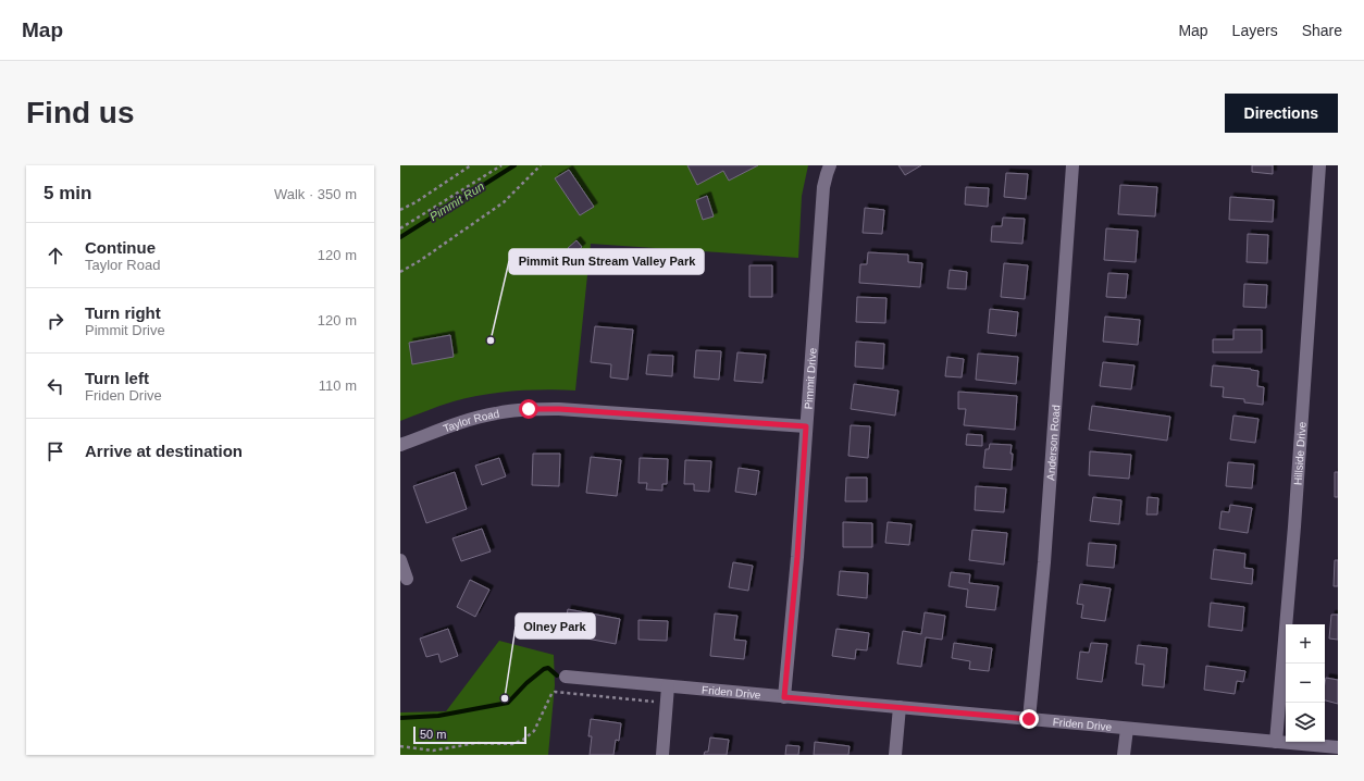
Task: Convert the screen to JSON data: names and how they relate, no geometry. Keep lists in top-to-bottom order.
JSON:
{
  "streets": {
    "street": [
      "Pimmit Drive",
      "Taylor Road",
      "Anderson Road",
      "Hillside Drive",
      "Friden Drive"
    ]
  },
  "crossings": [
    ["Pimmit Drive", "Taylor Road"],
    ["Pimmit Drive", "Friden Drive"],
    ["Anderson Road", "Friden Drive"],
    ["Hillside Drive", "Friden Drive"]
  ],
  "water": ["Pimmit Run"],
  "places": ["Pimmit Run Stream Valley Park", "Olney Park"],
  "scale_bar": "50 m",
  "page": {
    "header": "Map",
    "nav": ["Map", "Layers", "Share"],
    "buttons": "Directions",
    "title": "Find us",
    "heading": ["5 min", "Walk · 350 m"],
    "list": [
      ["Continue", "Taylor Road", "120 m"],
      ["Turn right", "Pimmit Drive", "120 m"],
      ["Turn left", "Friden Drive", "110 m"],
      "Arrive at destination"
    ],
    "map_buttons": ["+", "−"],
    "scale": "50 m"
  }
}
